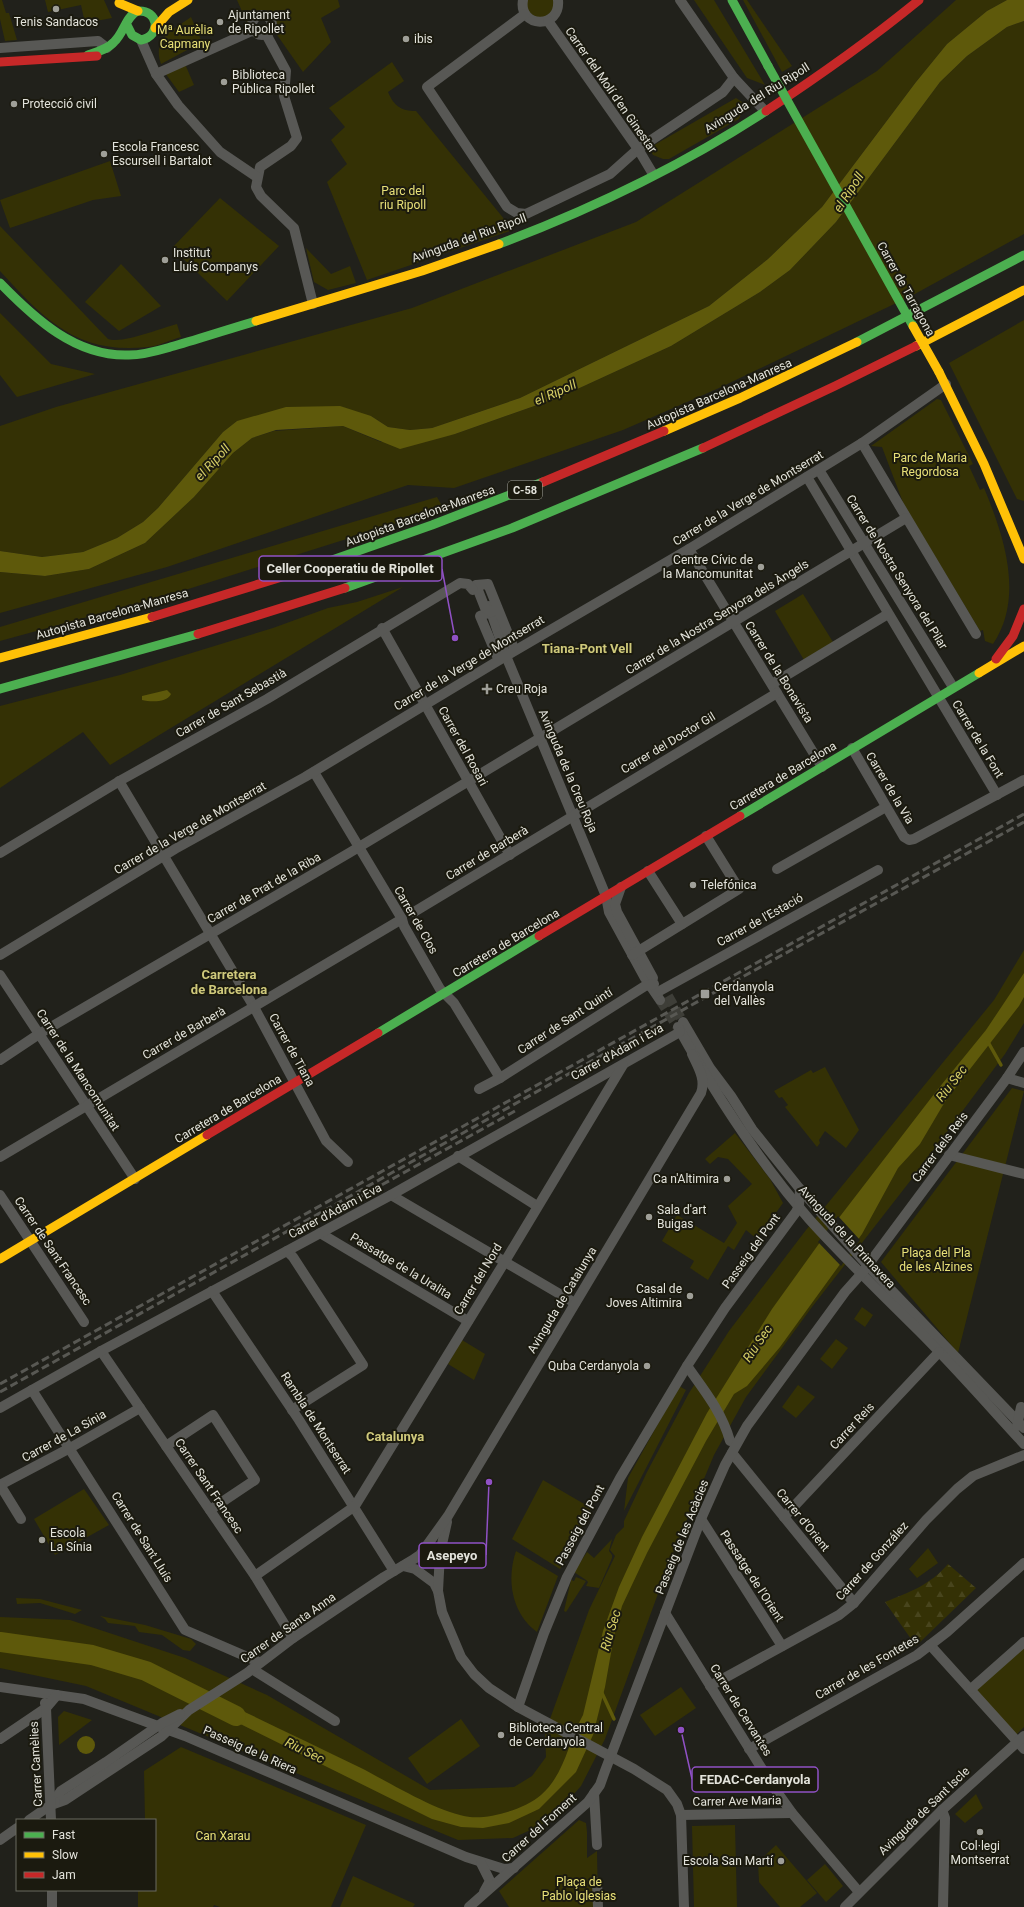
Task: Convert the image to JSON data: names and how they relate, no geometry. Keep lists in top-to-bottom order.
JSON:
{
  "streets": {
    "main road": [
      "Avinguda del Riu Ripoll",
      "Carrer de Tarragona",
      "Autopista Barcelona-Manresa",
      "C-58",
      "Carretera de Barcelona"
    ],
    "street": [
      "Carrer del Molí d'en Ginestar",
      "Carrer de la Verge de Montserrat",
      "Carrer de Nostra Senyora del Pilar",
      "Carrer de la Nostra Senyora dels Àngels",
      "Carrer de la Bonavista",
      "Carrer de Sant Sebastià",
      "Carrer de la Font",
      "Carrer del Doctor Gil",
      "Carrer del Rosari",
      "Avinguda de la Creu Roja",
      "Carrer de la Via",
      "Carrer de Barberà",
      "Carrer de Prat de la Riba",
      "Carrer de Clos",
      "Carrer de l'Estació",
      "Carrer de Sant Quintí",
      "Carrer de Tiana",
      "Carrer d'Adam i Eva",
      "Carrer de la Mancomunitat",
      "Carrer dels Reis",
      "Avinguda de la Primavera",
      "Carrer de Sant Francesc",
      "Passeig del Pont",
      "Passatge de la Uralita",
      "Carrer del Nord",
      "Avinguda de Catalunya",
      "Rambla de Montserrat",
      "Carrer Reis",
      "Carrer de La Sínia",
      "Carrer Sant Francesc",
      "Carrer d'Orient",
      "Carrer de Sant Lluís",
      "Passeig de les Acàcies",
      "Carrer de González",
      "Passatge de l'Orient",
      "Carrer de Santa Anna",
      "Carrer de les Fontetes",
      "Carrer de Cervantes",
      "Passeig de la Riera",
      "Carrer Camèlies",
      "Carrer Ave Maria",
      "Avinguda de Sant Iscle",
      "Carrer del Foment"
    ]
  },
  "crossings": [
    ["Carrer del Molí d'en Ginestar", "Avinguda del Riu Ripoll"],
    ["Carrer de Tarragona", "Carrer de la Verge de Montserrat"],
    ["Carrer de la Verge de Montserrat", "Carrer de Nostra Senyora del Pilar"],
    ["Carrer de la Verge de Montserrat", "Carrer de la Bonavista"],
    ["Carrer de la Verge de Montserrat", "Carrer del Rosari"],
    ["Carrer de la Verge de Montserrat", "Avinguda de la Creu Roja"],
    ["Carrer de la Verge de Montserrat", "Carrer de Clos"],
    ["Carrer de la Verge de Montserrat", "Carrer de Tiana"],
    ["Carrer de Nostra Senyora del Pilar", "Carrer de la Nostra Senyora dels Àngels"],
    ["Carrer de Nostra Senyora del Pilar", "Carretera de Barcelona"],
    ["Carrer de la Nostra Senyora dels Àngels", "Carrer de la Bonavista"],
    ["Carrer de la Nostra Senyora dels Àngels", "Avinguda de la Creu Roja"],
    ["Carrer de la Nostra Senyora dels Àngels", "Carrer de Prat de la Riba"],
    ["Carrer de la Bonavista", "Carrer del Doctor Gil"],
    ["Carrer de la Bonavista", "Carretera de Barcelona"],
    ["Carrer de Sant Sebastià", "Carrer del Rosari"],
    ["Carrer de Sant Sebastià", "Carrer de Tiana"],
    ["Carrer de la Font", "Carretera de Barcelona"],
    ["Carrer de la Font", "Carrer de la Via"],
    ["Carrer del Doctor Gil", "Avinguda de la Creu Roja"],
    ["Carrer del Doctor Gil", "Carrer de Barberà"],
    ["Carrer del Rosari", "Carrer de Barberà"],
    ["Carrer del Rosari", "Carrer de Prat de la Riba"],
    ["Avinguda de la Creu Roja", "Carretera de Barcelona"],
    ["Avinguda de la Creu Roja", "Carrer de Barberà"],
    ["Avinguda de la Creu Roja", "Carrer de Prat de la Riba"],
    ["Carretera de Barcelona", "Carrer de la Via"],
    ["Carretera de Barcelona", "Carrer de Clos"],
    ["Carretera de Barcelona", "Carrer de Tiana"],
    ["Carretera de Barcelona", "Carrer de la Mancomunitat"],
    ["Carretera de Barcelona", "Carrer de Sant Francesc"],
    ["Carrer de Barberà", "Carrer de Clos"],
    ["Carrer de Barberà", "Carrer de Tiana"],
    ["Carrer de Barberà", "Carrer de la Mancomunitat"],
    ["Carrer de Prat de la Riba", "Carrer de Clos"],
    ["Carrer de Prat de la Riba", "Carrer de Tiana"],
    ["Carrer de Prat de la Riba", "Carrer de la Mancomunitat"],
    ["Carrer de Clos", "Carrer de Sant Quintí"],
    ["Carrer de l'Estació", "Carrer de Sant Quintí"],
    ["Carrer d'Adam i Eva", "Passatge de la Uralita"],
    ["Carrer d'Adam i Eva", "Carrer del Nord"],
    ["Carrer d'Adam i Eva", "Avinguda de Catalunya"],
    ["Carrer d'Adam i Eva", "Rambla de Montserrat"],
    ["Carrer d'Adam i Eva", "Carrer Sant Francesc"],
    ["Carrer d'Adam i Eva", "Carrer de Sant Lluís"],
    ["Carrer dels Reis", "Passeig de les Acàcies"],
    ["Avinguda de la Primavera", "Passeig del Pont"],
    ["Avinguda de la Primavera", "Avinguda de Catalunya"],
    ["Avinguda de la Primavera", "Carrer Reis"],
    ["Avinguda de la Primavera", "Passeig de les Acàcies"],
    ["Passeig del Pont", "Avinguda de Catalunya"],
    ["Passatge de la Uralita", "Carrer del Nord"],
    ["Carrer del Nord", "Rambla de Montserrat"],
    ["Avinguda de Catalunya", "Rambla de Montserrat"],
    ["Avinguda de Catalunya", "Passeig de les Acàcies"],
    ["Avinguda de Catalunya", "Carrer de Santa Anna"],
    ["Avinguda de Catalunya", "Carrer Ave Maria"],
    ["Avinguda de Catalunya", "Carrer del Foment"],
    ["Rambla de Montserrat", "Carrer de Santa Anna"],
    ["Carrer Reis", "Carrer d'Orient"],
    ["Carrer de La Sínia", "Carrer Sant Francesc"],
    ["Carrer de La Sínia", "Carrer de Sant Lluís"],
    ["Carrer Sant Francesc", "Carrer de Santa Anna"],
    ["Carrer d'Orient", "Passeig de les Acàcies"],
    ["Carrer d'Orient", "Carrer de González"],
    ["Carrer de Sant Lluís", "Carrer de Santa Anna"],
    ["Passeig de les Acàcies", "Passatge de l'Orient"],
    ["Passeig de les Acàcies", "Carrer de Cervantes"],
    ["Passeig de les Acàcies", "Carrer del Foment"],
    ["Carrer de González", "Passatge de l'Orient"],
    ["Carrer de González", "Carrer de Cervantes"],
    ["Carrer de Santa Anna", "Passeig de la Riera"],
    ["Carrer de Santa Anna", "Carrer Camèlies"],
    ["Carrer de les Fontetes", "Carrer de Cervantes"],
    ["Carrer de Cervantes", "Carrer Ave Maria"],
    ["Carrer de Cervantes", "Avinguda de Sant Iscle"],
    ["Passeig de la Riera", "Carrer Camèlies"],
    ["Passeig de la Riera", "Carrer del Foment"]
  ],
  "districts": ["Tiana-Pont Vell", "Carretera de Barcelona", "Catalunya"],
  "water": ["el Ripoll", "Riu Sec"],
  "parks": [
    "Mª Aurèlia Capmany",
    "Parc del riu Ripoll",
    "Parc de Maria Regordosa",
    "Plaça del Pla de les Alzines",
    "Can Xarau",
    "Plaça de Pablo Iglesias"
  ],
  "places": {
    "other": [
      "Tenis Sandacos",
      "Ajuntament de Ripollet",
      "ibis",
      "Biblioteca Pública Ripollet",
      "Protecció civil",
      "Escola Francesc Escursell i Bartalot",
      "Institut Lluís Companys",
      "Centre Cívic de la Mancomunitat",
      "Celler Cooperatiu de Ripollet",
      "Telefónica",
      "Ca n'Altimira",
      "Sala d'art Buigas",
      "Casal de Joves Altimira",
      "Quba Cerdanyola",
      "Asepeyo",
      "Escola La Sínia",
      "FEDAC-Cerdanyola",
      "Biblioteca Central de Cerdanyola",
      "Col·legi Montserrat",
      "Escola San Martí"
    ],
    "health": ["Creu Roja"],
    "transit": ["Cerdanyola del Vallès"]
  },
  "legend": ["Fast", "Slow", "Jam"]
}
